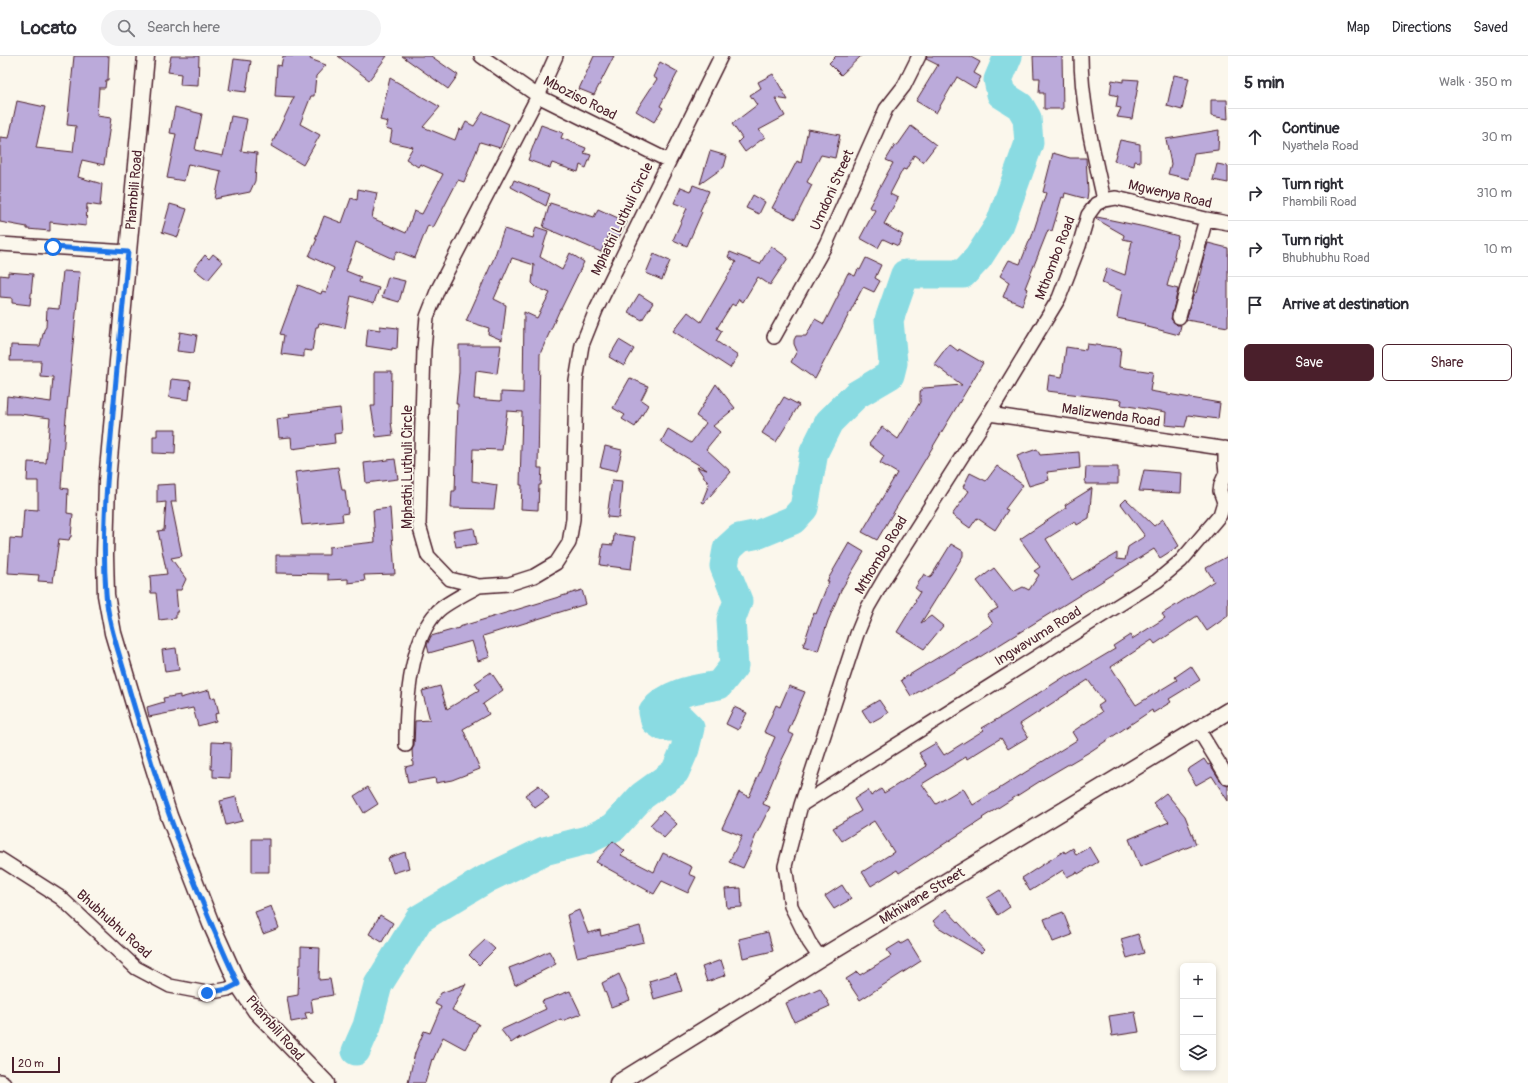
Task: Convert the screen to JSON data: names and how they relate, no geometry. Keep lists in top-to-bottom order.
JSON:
{
  "streets": {
    "street": [
      "Mboziso Road",
      "Phambili Road",
      "Umdoni Street",
      "Mgwenya Road",
      "Mphathi Luthuli Circle",
      "Mthombo Road",
      "Malizwenda Road",
      "Ingwavuma Road",
      "Mkhiwane Street",
      "Bhubhubhu Road"
    ]
  },
  "crossings": [
    ["Mboziso Road", "Mphathi Luthuli Circle"],
    ["Phambili Road", "Bhubhubhu Road"],
    ["Mgwenya Road", "Mthombo Road"],
    ["Mthombo Road", "Malizwenda Road"],
    ["Mthombo Road", "Ingwavuma Road"],
    ["Mthombo Road", "Mkhiwane Street"],
    ["Malizwenda Road", "Ingwavuma Road"]
  ],
  "scale_bar": "20 m",
  "page": {
    "header": "Locato",
    "search": "Search here",
    "nav": ["Map", "Directions", "Saved"],
    "heading": ["5 min", "Walk · 350 m"],
    "list": [
      ["Continue", "Nyathela Road", "30 m"],
      ["Turn right", "Phambili Road", "310 m"],
      ["Turn right", "Bhubhubhu Road", "10 m"],
      "Arrive at destination"
    ],
    "buttons": ["Save", "Share"],
    "map_buttons": ["+", "−"],
    "scale": "20 m"
  }
}
